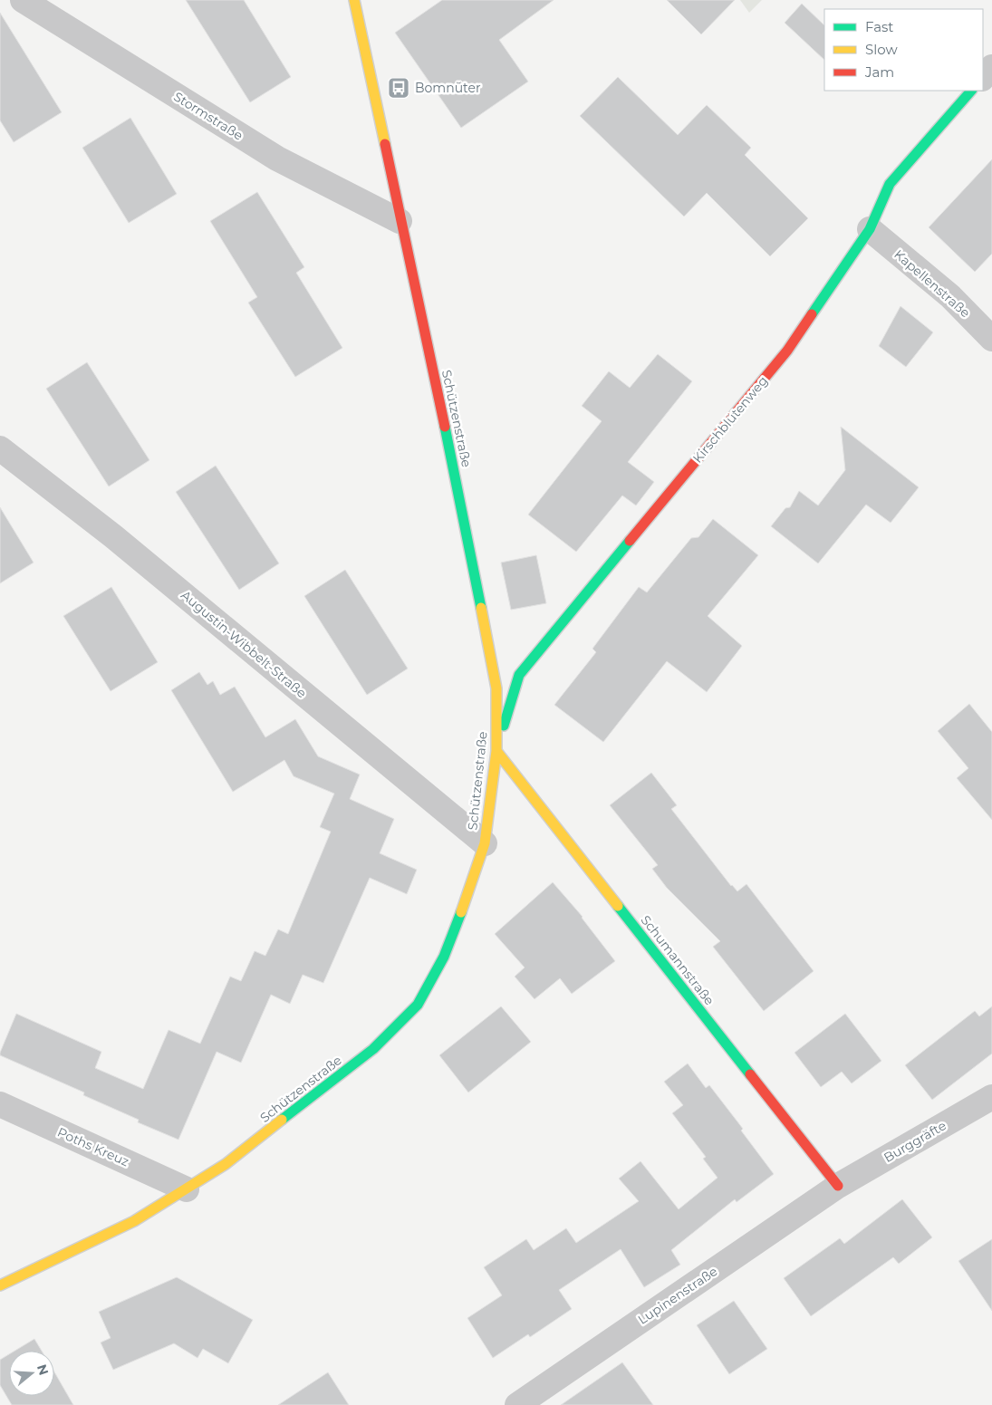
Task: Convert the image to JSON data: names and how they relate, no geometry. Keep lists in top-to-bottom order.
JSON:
{
  "streets": {
    "street": [
      "Stormstraße",
      "Kapellenstraße",
      "Schützenstraße",
      "Kirschblütenweg",
      "Augustin-Wibbelt-Straße",
      "Schumannstraße",
      "Burggräfte",
      "Poths Kreuz",
      "Lupinenstraße"
    ]
  },
  "crossings": [
    ["Stormstraße", "Schützenstraße"],
    ["Kapellenstraße", "Kirschblütenweg"],
    ["Schützenstraße", "Kirschblütenweg"],
    ["Schützenstraße", "Augustin-Wibbelt-Straße"],
    ["Schützenstraße", "Schumannstraße"],
    ["Schützenstraße", "Poths Kreuz"],
    ["Kirschblütenweg", "Schumannstraße"],
    ["Schumannstraße", "Burggräfte"],
    ["Schumannstraße", "Lupinenstraße"],
    ["Burggräfte", "Lupinenstraße"]
  ],
  "places": {
    "bus stop": ["Bomnüter"]
  },
  "legend": ["Fast", "Slow", "Jam"],
  "north": "right"
}
